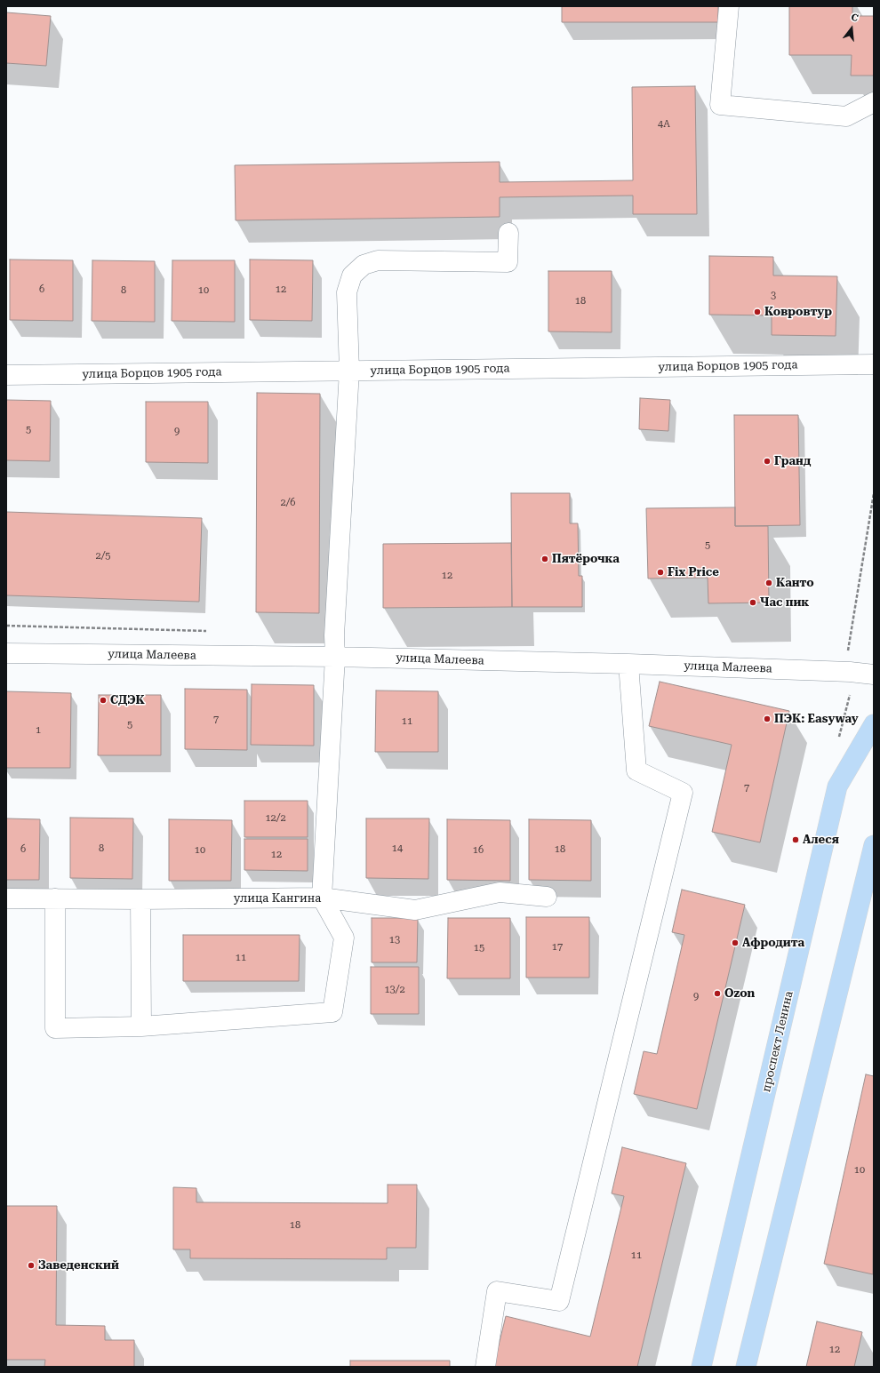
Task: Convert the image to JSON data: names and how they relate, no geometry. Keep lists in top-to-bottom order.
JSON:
{
  "streets": {
    "main road": ["проспект Ленина"],
    "street": ["улица Борцов 1905 года", "улица Малеева", "улица Кангина"]
  },
  "places": [
    "Ковровтур",
    "Гранд",
    "Пятёрочка",
    "Fix Price",
    "Канто",
    "Час пик",
    "СДЭК",
    "ПЭК: Easyway",
    "Алеся",
    "Афродита",
    "Ozon",
    "Заведенский"
  ],
  "house_numbers": [
    "4А",
    "6",
    "12",
    "8",
    "10",
    "3",
    "18",
    "5",
    "9",
    "2/6",
    "5",
    "2/5",
    "12",
    "7",
    "11",
    "5",
    "1",
    "7",
    "12/2",
    "8",
    "14",
    "6",
    "18",
    "10",
    "16",
    "12",
    "13",
    "17",
    "15",
    "11",
    "13/2",
    "9",
    "10",
    "18",
    "11",
    "12"
  ],
  "north": "top"
}
